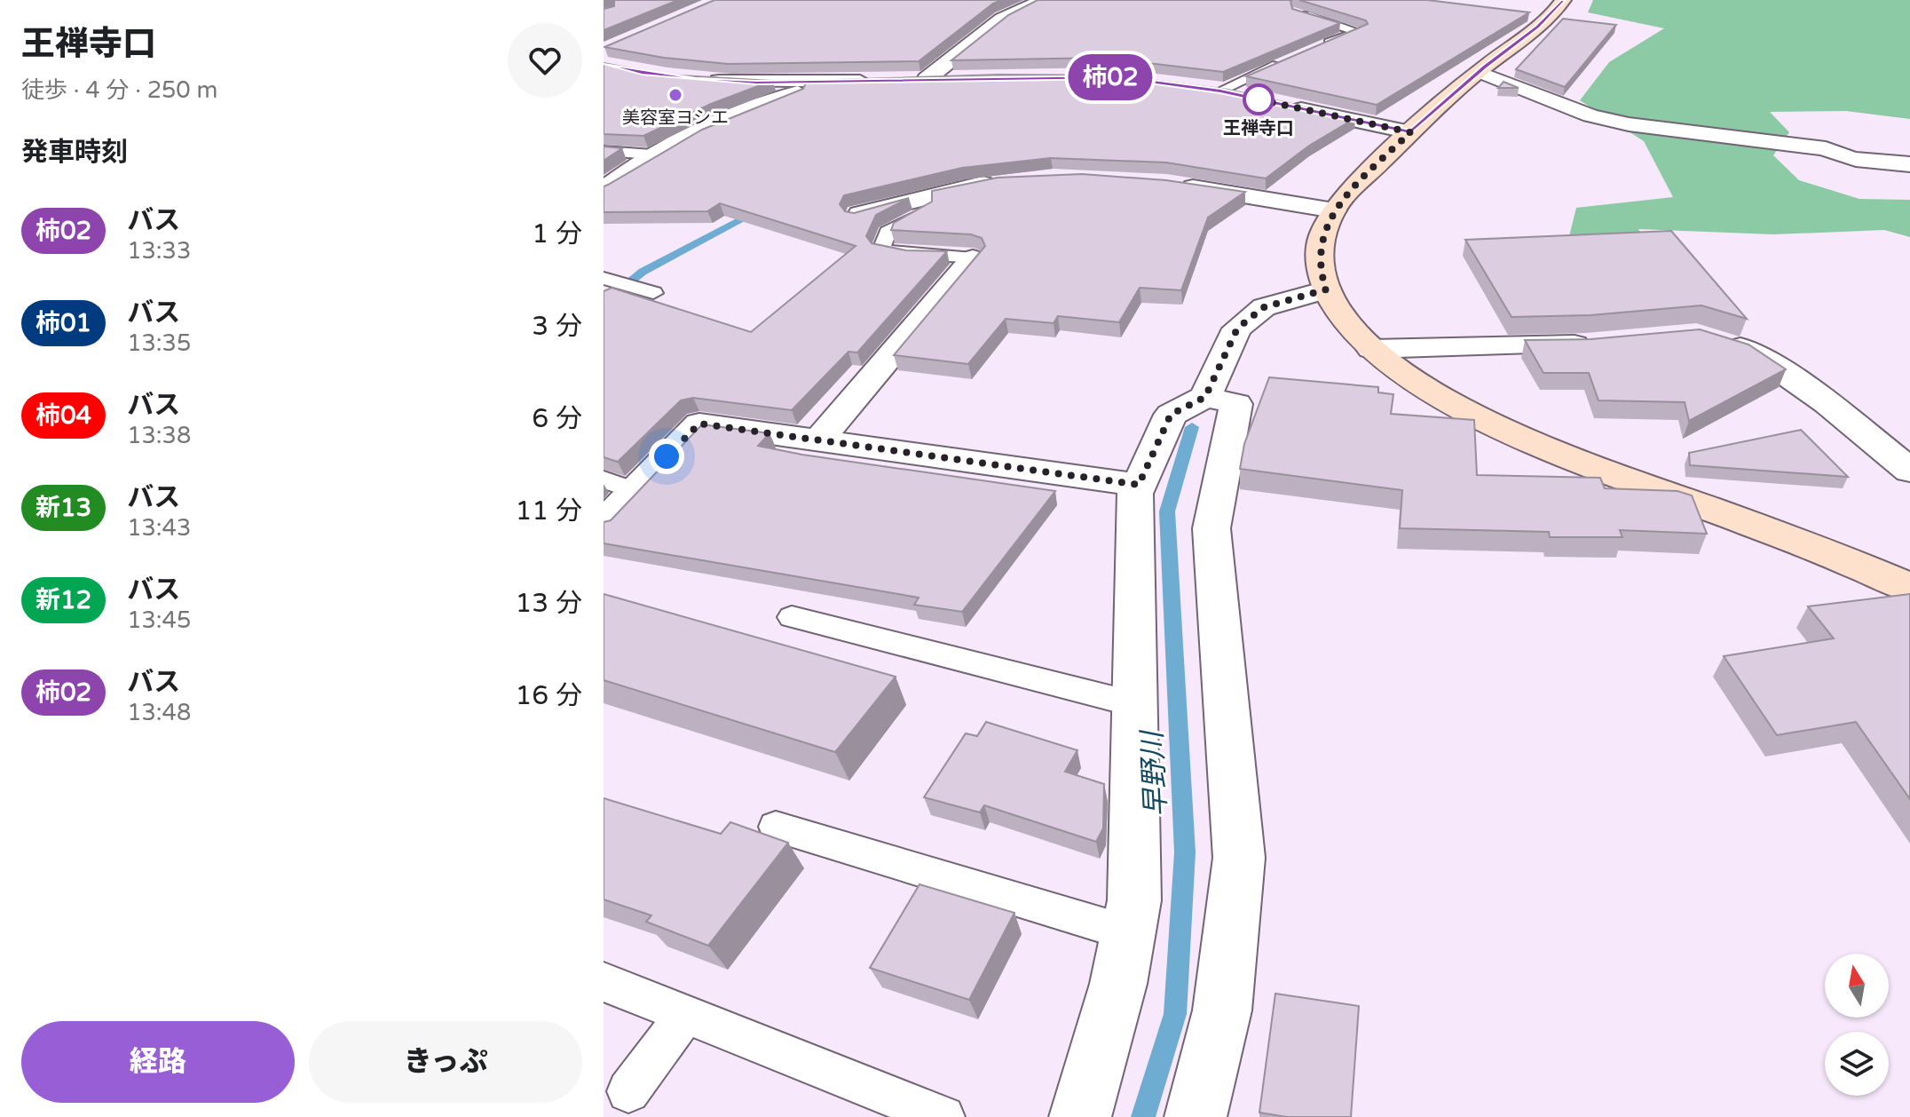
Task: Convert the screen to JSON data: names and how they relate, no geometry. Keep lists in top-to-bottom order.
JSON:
{
  "water": ["早野川"],
  "places": ["美容室ヨシエ", "王禅寺口"],
  "lines": ["bus line 柿02"],
  "north": "top",
  "page": {
    "heading": [
      ["王禅寺口", "徒歩 · 4 分 · 250 m"],
      "発車時刻"
    ],
    "on_map": "柿02",
    "list": [
      {
        "mark": "柿02",
        "name": "バス",
        "note": "13:33",
        "value": "1 分"
      },
      {
        "mark": "柿01",
        "name": "バス",
        "note": "13:35",
        "value": "3 分"
      },
      {
        "mark": "柿04",
        "name": "バス",
        "note": "13:38",
        "value": "6 分"
      },
      {
        "mark": "新13",
        "name": "バス",
        "note": "13:43",
        "value": "11 分"
      },
      {
        "mark": "新12",
        "name": "バス",
        "note": "13:45",
        "value": "13 分"
      },
      {
        "mark": "柿02",
        "name": "バス",
        "note": "13:48",
        "value": "16 分"
      }
    ],
    "buttons": ["経路", "きっぷ"]
  }
}
